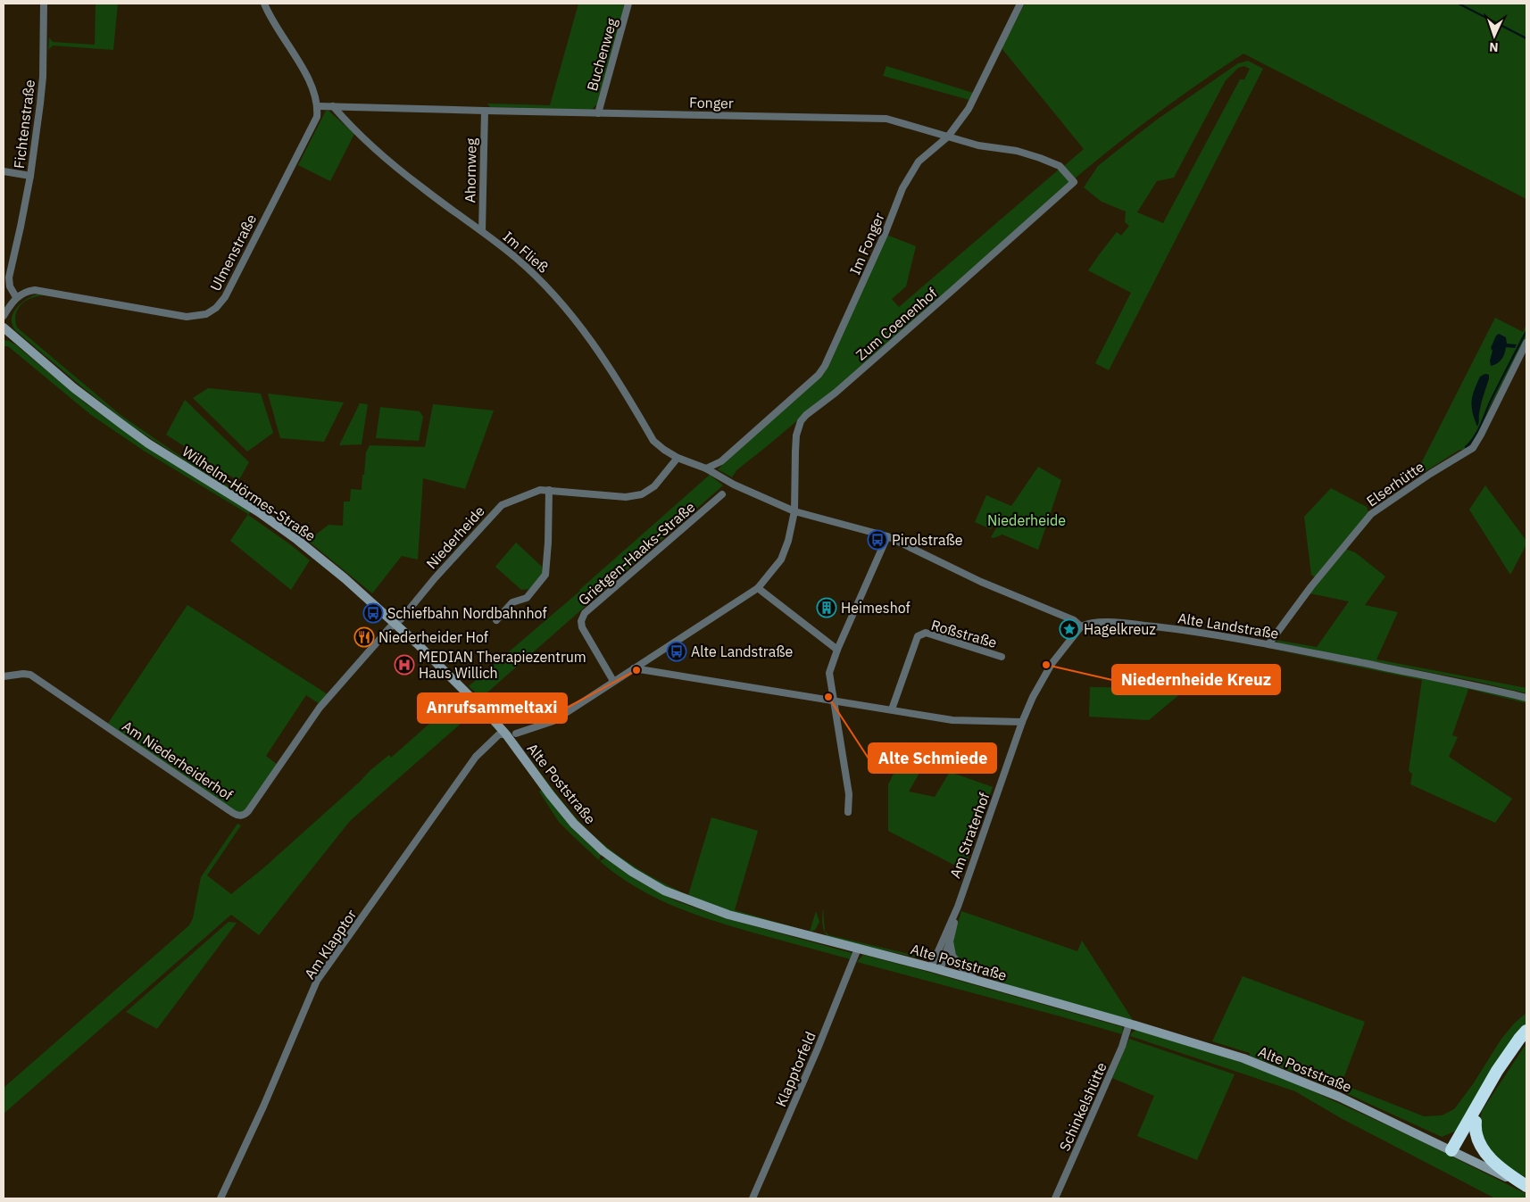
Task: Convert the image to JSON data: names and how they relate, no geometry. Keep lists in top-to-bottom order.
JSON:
{
  "streets": {
    "street": [
      "Buchenweg",
      "Fonger",
      "Fichtenstraße",
      "Ahornweg",
      "Im Fonger",
      "Im Fließ",
      "Ulmenstraße",
      "Zum Coenenhof",
      "Elserhütte",
      "Wilhelm-Hörmes-Straße",
      "Niederheide",
      "Grietgen-Haaks-Straße",
      "Alte Landstraße",
      "Roßstraße",
      "Am Niederheiderhof",
      "Alte Poststraße",
      "Am Straterhof",
      "Am Klapptor",
      "Klapptorfeld",
      "Schinkelshütte"
    ]
  },
  "crossings": [
    ["Buchenweg", "Fonger"],
    ["Fonger", "Ahornweg"],
    ["Fonger", "Im Fonger"],
    ["Fonger", "Im Fließ"],
    ["Fonger", "Zum Coenenhof"],
    ["Fichtenstraße", "Ulmenstraße"],
    ["Ahornweg", "Im Fließ"],
    ["Im Fließ", "Niederheide"],
    ["Elserhütte", "Alte Landstraße"],
    ["Wilhelm-Hörmes-Straße", "Niederheide"],
    ["Wilhelm-Hörmes-Straße", "Am Niederheiderhof"],
    ["Wilhelm-Hörmes-Straße", "Alte Poststraße"],
    ["Wilhelm-Hörmes-Straße", "Am Klapptor"],
    ["Niederheide", "Am Niederheiderhof"],
    ["Alte Poststraße", "Am Straterhof"],
    ["Alte Poststraße", "Am Klapptor"],
    ["Alte Poststraße", "Klapptorfeld"],
    ["Alte Poststraße", "Schinkelshütte"]
  ],
  "parks": ["Niederheide"],
  "places": {
    "bus stop": ["Pirolstraße", "Schiefbahn Nordbahnhof", "Alte Landstraße"],
    "building": ["Heimeshof"],
    "place": ["Hagelkreuz"],
    "restaurant": ["Niederheider Hof"],
    "hospital": ["MEDIAN Therapiezentrum Haus Willich"],
    "other": ["Niedernheide Kreuz", "Anrufsammeltaxi", "Alte Schmiede"]
  },
  "north": "bottom"
}
